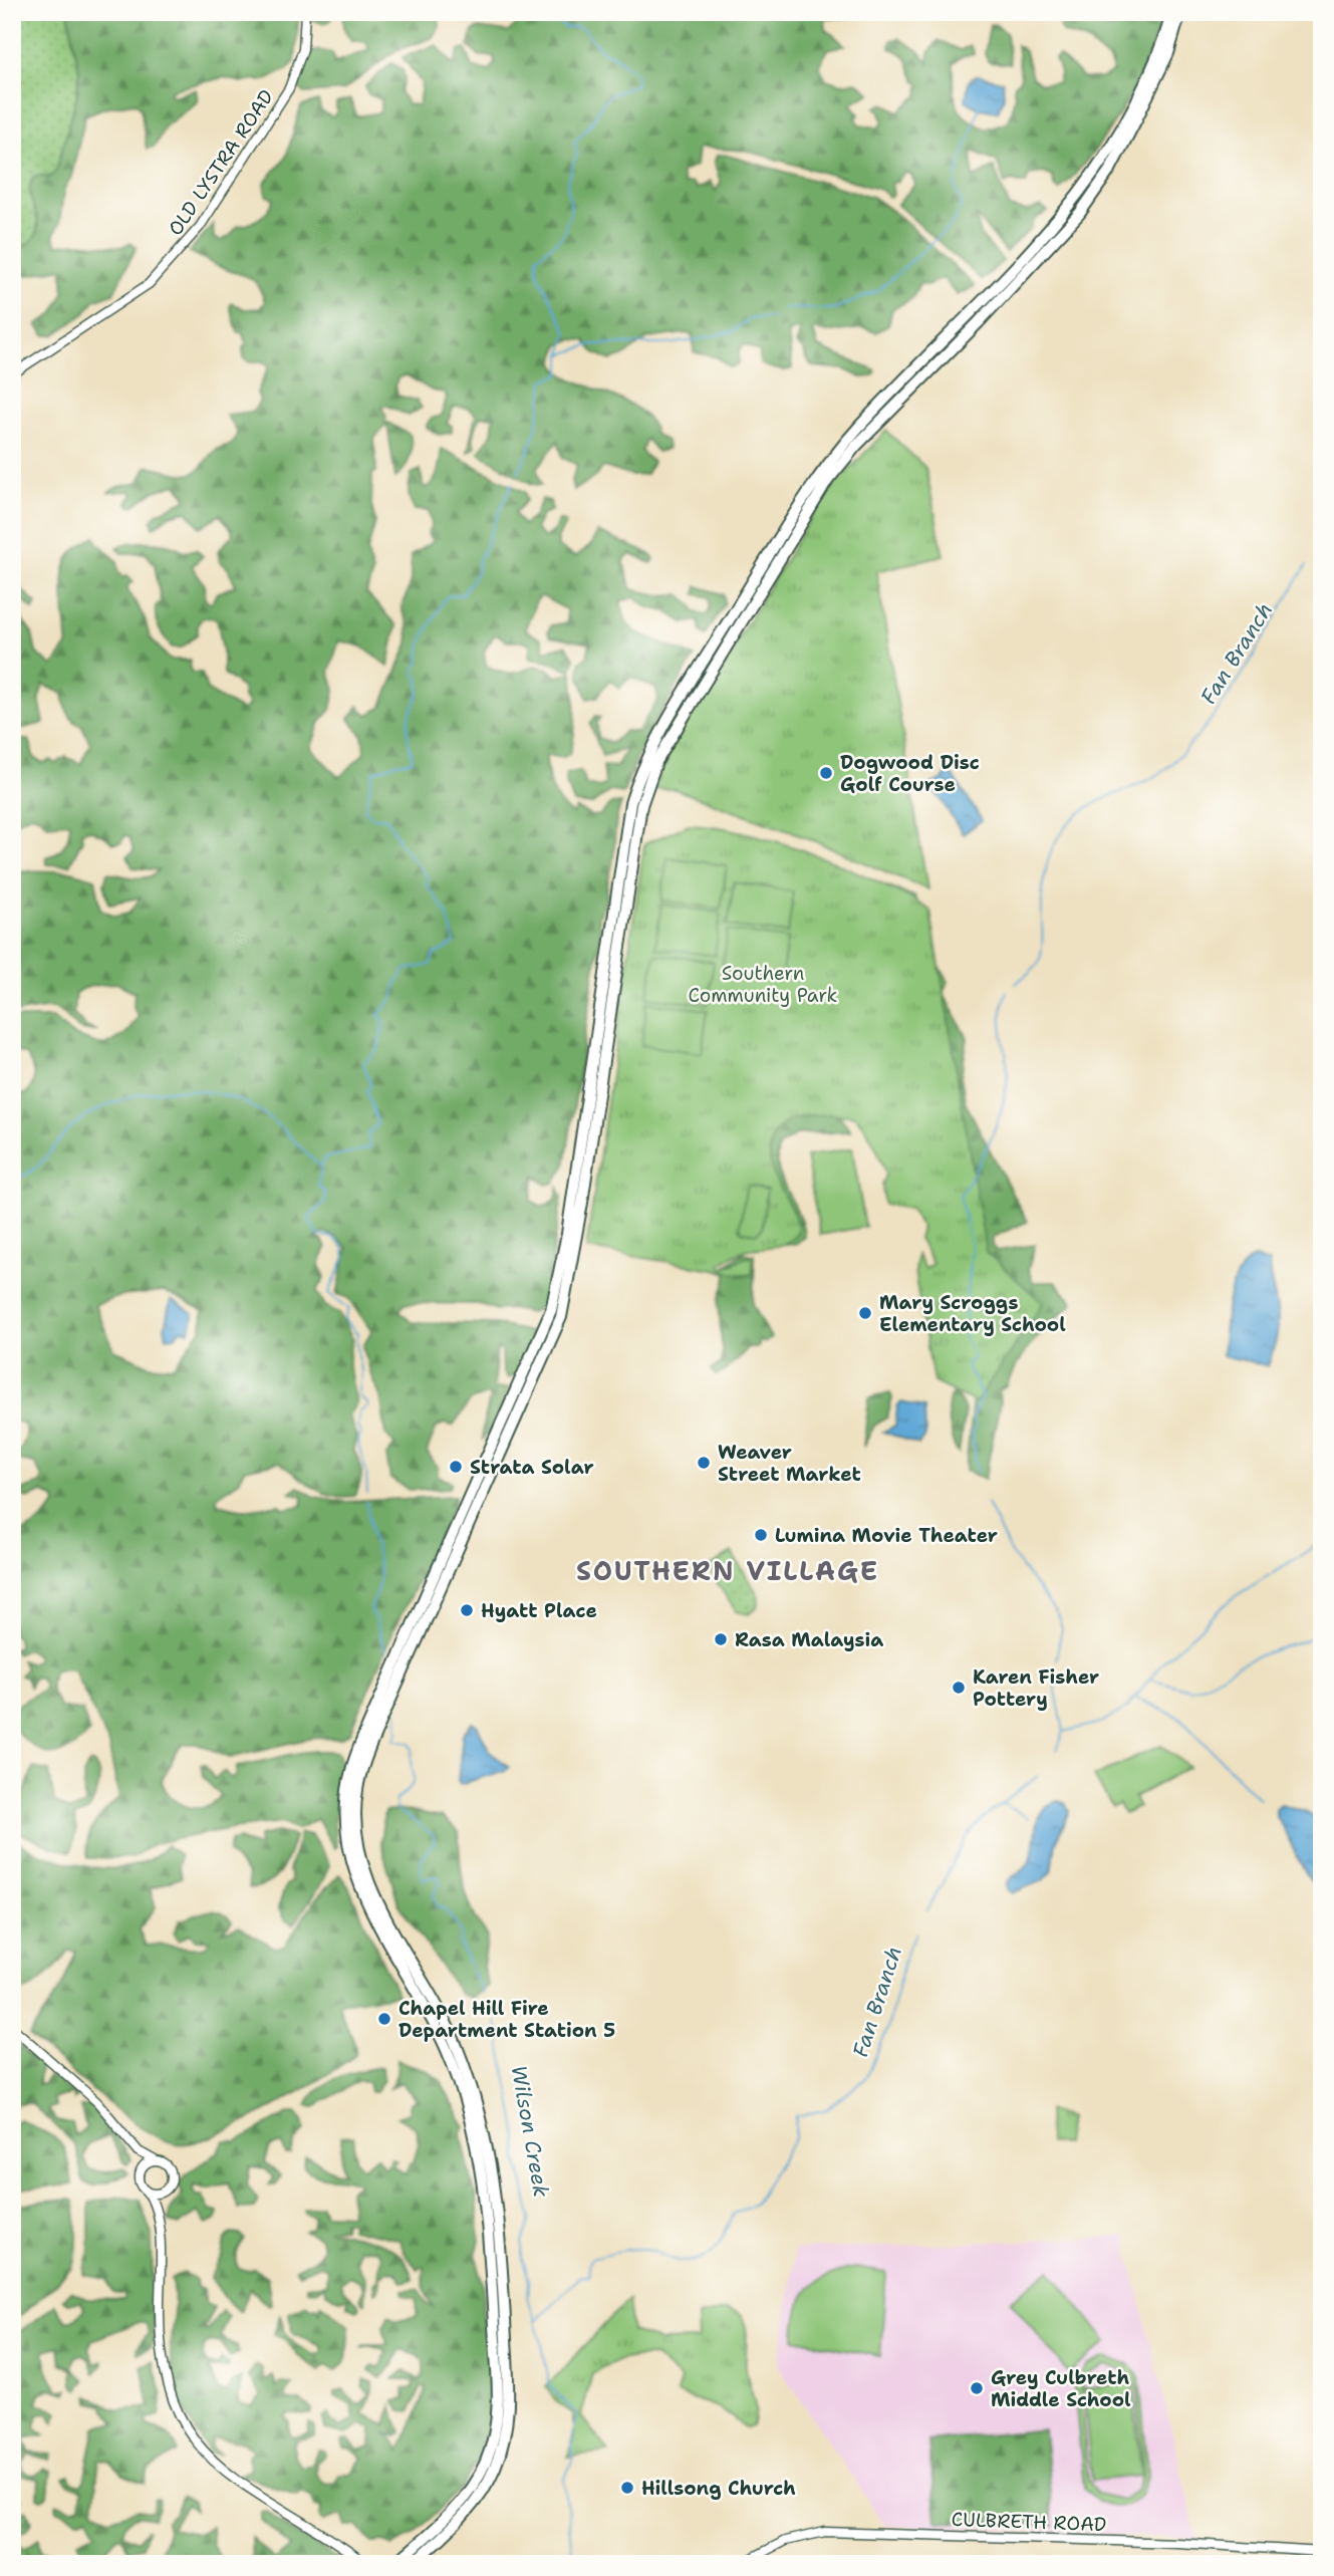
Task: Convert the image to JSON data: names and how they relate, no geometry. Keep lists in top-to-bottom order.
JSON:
{
  "streets": {
    "street": ["OLD LYSTRA ROAD", "CULBRETH ROAD"]
  },
  "districts": ["SOUTHERN VILLAGE"],
  "water": ["Fan Branch", "Wilson Creek"],
  "parks": ["Southern Community Park"],
  "places": [
    "Dogwood Disc Golf Course",
    "Mary Scroggs Elementary School",
    "Weaver Street Market",
    "Strata Solar",
    "Lumina Movie Theater",
    "Hyatt Place",
    "Rasa Malaysia",
    "Karen Fisher Pottery",
    "Chapel Hill Fire Department Station 5",
    "Grey Culbreth Middle School",
    "Hillsong Church"
  ]
}
